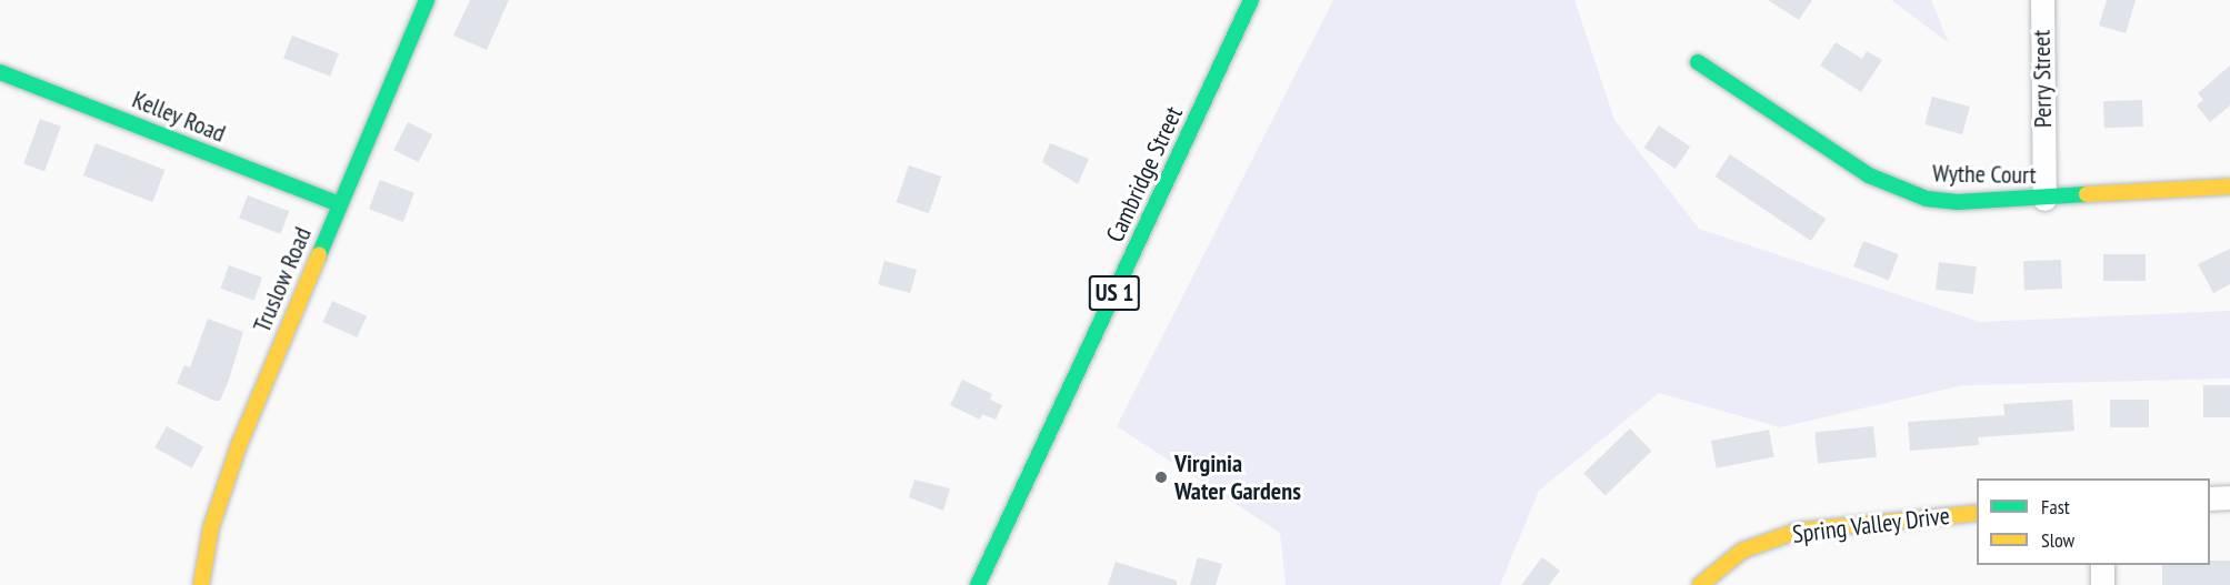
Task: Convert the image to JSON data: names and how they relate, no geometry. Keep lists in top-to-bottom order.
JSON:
{
  "streets": {
    "street": [
      "Perry Street",
      "Kelley Road",
      "Cambridge Street",
      "Wythe Court",
      "Truslow Road",
      "US 1",
      "Spring Valley Drive"
    ]
  },
  "crossings": [
    ["Perry Street", "Wythe Court"],
    ["Kelley Road", "Truslow Road"]
  ],
  "places": ["Virginia Water Gardens"],
  "legend": ["Fast", "Slow"]
}
